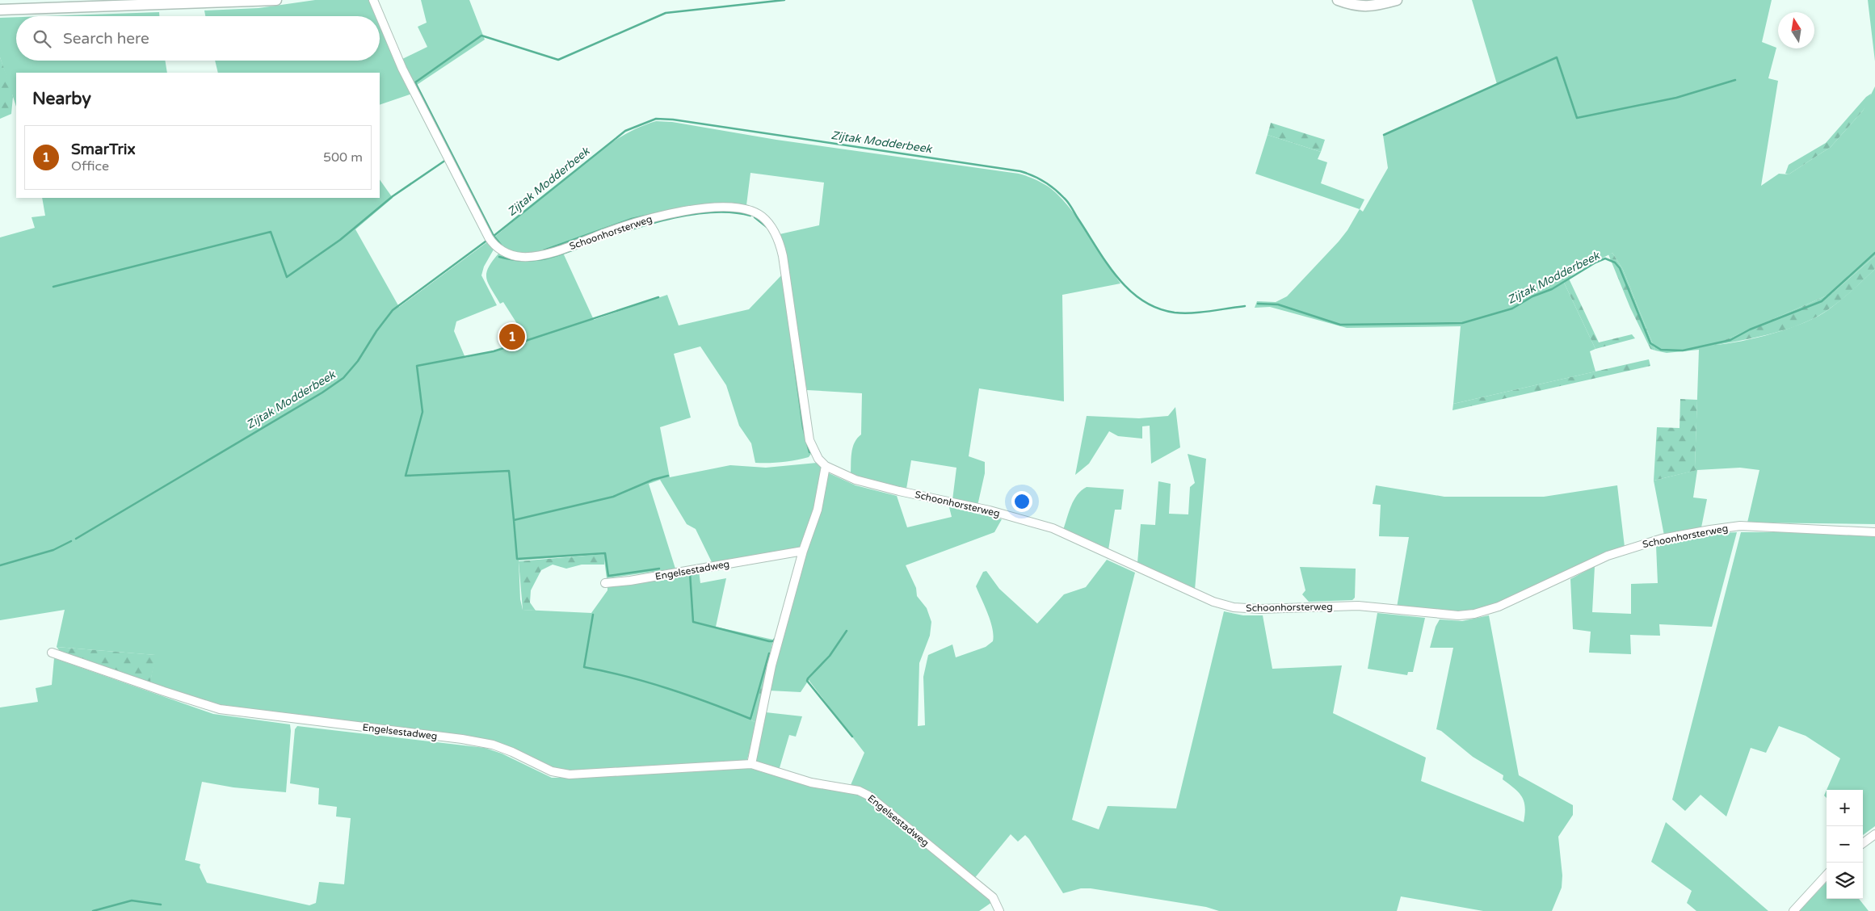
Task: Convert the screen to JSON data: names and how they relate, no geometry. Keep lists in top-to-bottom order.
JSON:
{
  "streets": {
    "street": ["Schoonhorsterweg", "Engelsestadweg"]
  },
  "water": ["Zijtak Modderbeek"],
  "north": "top",
  "page": {
    "search": "Search here",
    "heading": "Nearby",
    "list": [
      {
        "mark": "1",
        "name": "SmarTrix",
        "note": "Office",
        "value": "500 m"
      }
    ],
    "pins": "1",
    "map_buttons": ["+", "−"]
  }
}
